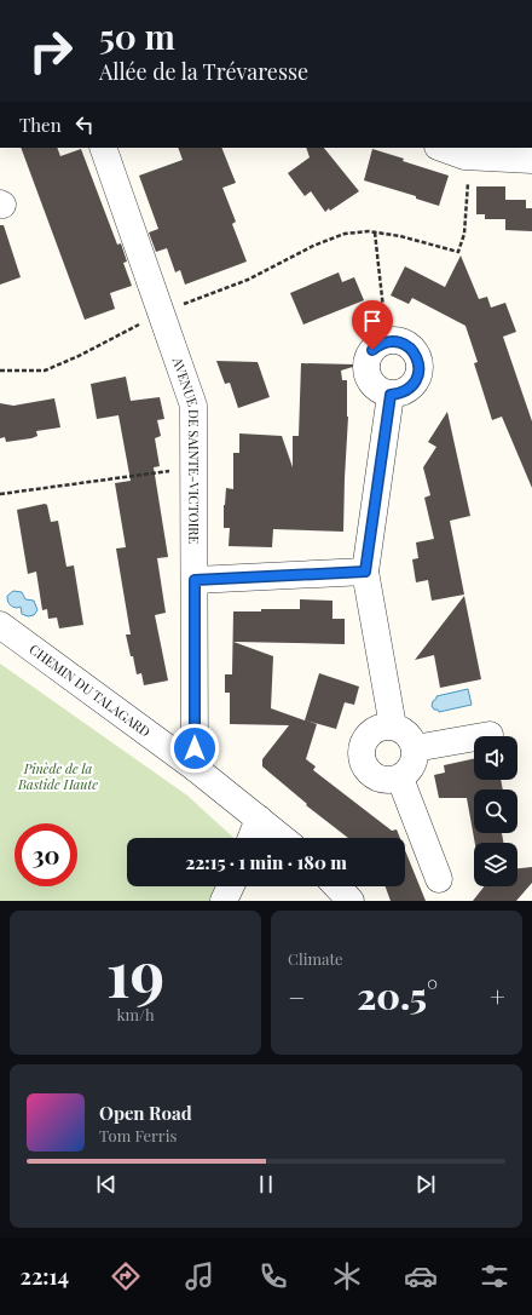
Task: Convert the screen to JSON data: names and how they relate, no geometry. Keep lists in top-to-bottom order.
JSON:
{
  "streets": {
    "street": ["AVENUE DE SAINTE-VICTOIRE", "CHEMIN DU TALAGARD"]
  },
  "crossings": [
    ["AVENUE DE SAINTE-VICTOIRE", "CHEMIN DU TALAGARD"]
  ],
  "parks": ["Pinède de la Bastide Haute"],
  "page": {
    "turn": ["50 m", "Allée de la Trévaresse"],
    "then": "Then",
    "limit": "30",
    "trip": "22:15 · 1 min · 180 m",
    "tile": [
      ["19", "km/h"],
      "Climate"
    ],
    "heat": ["−", "20.5°", "+"],
    "song": ["Open Road", "Tom Ferris"],
    "tabs": "22:14"
  }
}
